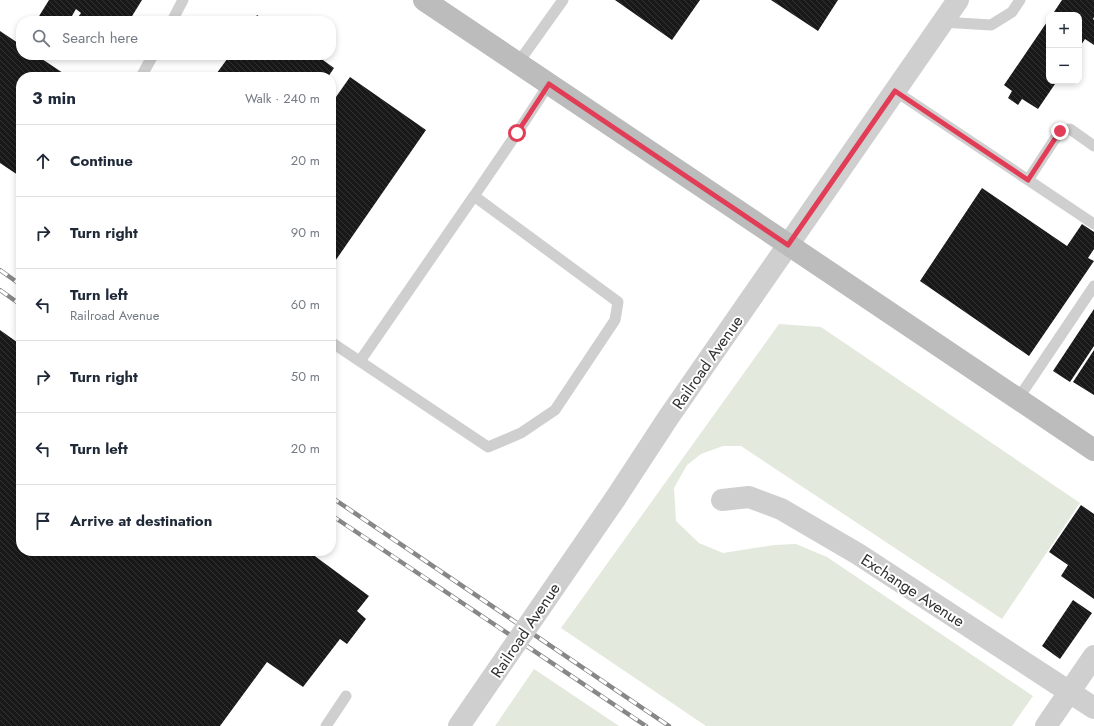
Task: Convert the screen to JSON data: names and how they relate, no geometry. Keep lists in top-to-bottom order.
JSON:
{
  "streets": {
    "street": ["Railroad Avenue", "Exchange Avenue"]
  },
  "page": {
    "map_buttons": ["+", "−"],
    "search": "Search here",
    "heading": ["3 min", "Walk · 240 m"],
    "list": [
      ["Continue", "20 m"],
      ["Turn right", "90 m"],
      ["Turn left", "Railroad Avenue", "60 m"],
      ["Turn right", "50 m"],
      ["Turn left", "20 m"],
      "Arrive at destination"
    ]
  }
}
